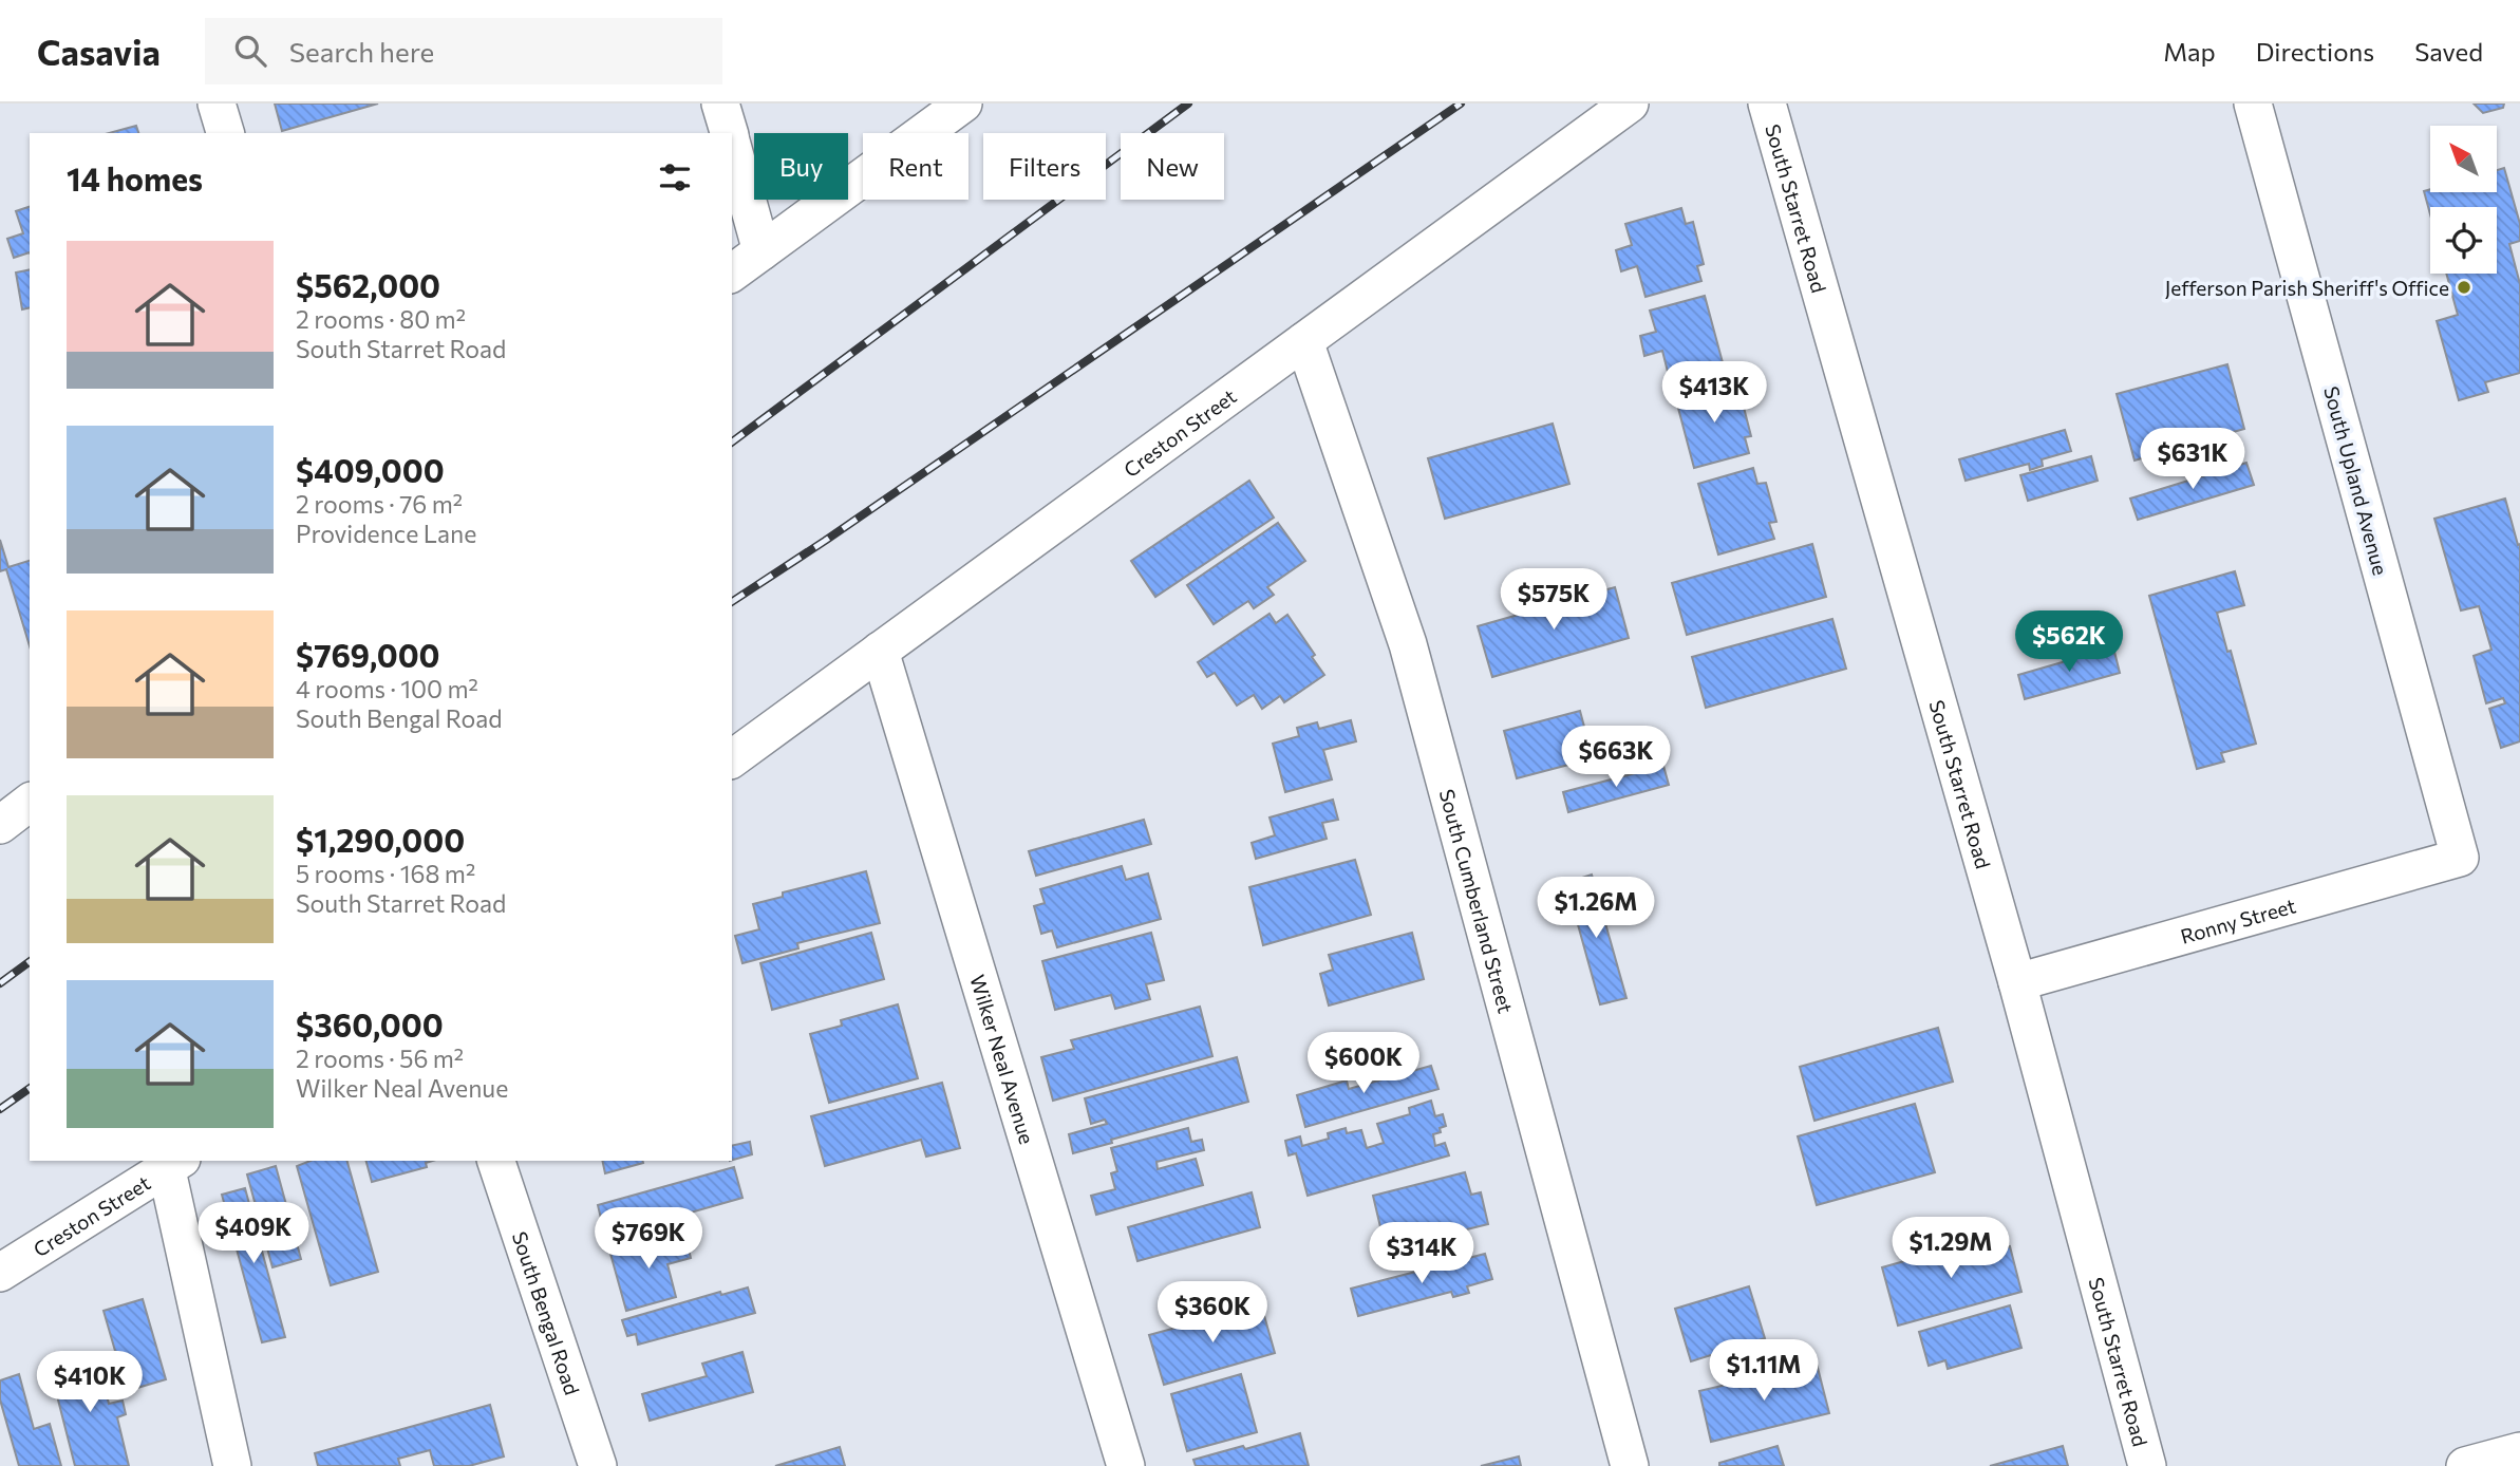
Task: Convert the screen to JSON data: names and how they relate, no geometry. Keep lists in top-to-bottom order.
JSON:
{
  "streets": {
    "street": [
      "South Starret Road",
      "Creston Street",
      "South Upland Avenue",
      "South Cumberland Street",
      "Ronny Street",
      "Wilker Neal Avenue",
      "South Bengal Road"
    ]
  },
  "crossings": [
    ["South Starret Road", "Ronny Street"],
    ["Creston Street", "South Cumberland Street"],
    ["Creston Street", "Wilker Neal Avenue"],
    ["South Upland Avenue", "Ronny Street"]
  ],
  "places": ["Jefferson Parish Sheriff's Office"],
  "north": "top left",
  "page": {
    "header": "Casavia",
    "search": "Search here",
    "nav": ["Map", "Directions", "Saved"],
    "chip": [
      "Buy",
      "Rent",
      "Filters",
      "New"
    ],
    "heading": "14 homes",
    "list": [
      {
        "name": "$562,000",
        "note": "2 rooms · 80 m² · South Starret Road"
      },
      {
        "name": "$409,000",
        "note": "2 rooms · 76 m² · Providence Lane"
      },
      {
        "name": "$769,000",
        "note": "4 rooms · 100 m² · South Bengal Road"
      },
      {
        "name": "$1,290,000",
        "note": "5 rooms · 168 m² · South Starret Road"
      },
      {
        "name": "$360,000",
        "note": "2 rooms · 56 m² · Wilker Neal Avenue"
      }
    ],
    "price": [
      "$413K",
      "$631K",
      "$575K",
      "$562K",
      "$663K",
      "$1.26M",
      "$600K",
      "$409K",
      "$769K",
      "$1.29M",
      "$314K",
      "$360K",
      "$1.11M",
      "$410K"
    ]
  }
}
